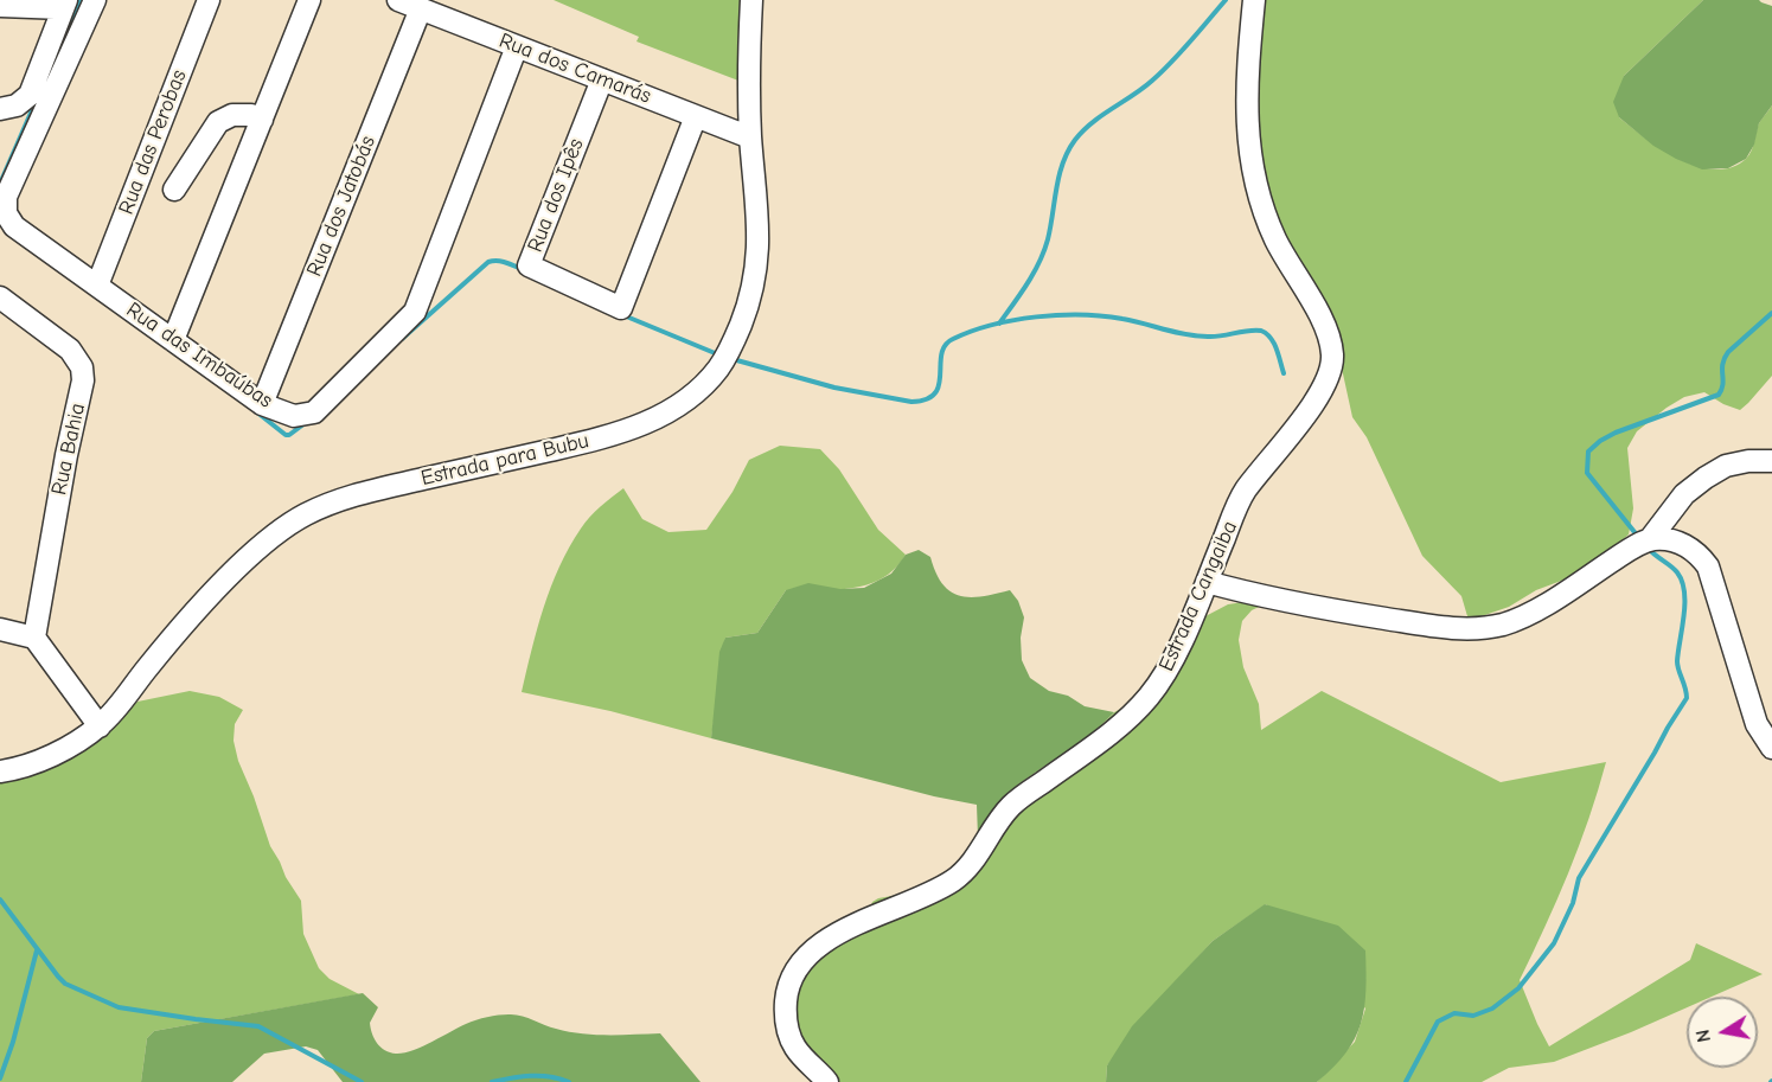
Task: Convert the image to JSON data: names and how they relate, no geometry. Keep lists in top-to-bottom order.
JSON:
{
  "streets": {
    "street": [
      "Rua dos Camarás",
      "Rua das Perobas",
      "Rua dos Ipês",
      "Rua dos Jatobás",
      "Rua das Imbaúbas",
      "Rua Bahia",
      "Estrada para Bubu",
      "Estrada Cangaiba"
    ]
  },
  "crossings": [
    ["Rua dos Camarás", "Rua dos Ipês"],
    ["Rua dos Camarás", "Rua dos Jatobás"],
    ["Rua dos Camarás", "Rua das Imbaúbas"],
    ["Rua dos Camarás", "Estrada para Bubu"],
    ["Rua das Perobas", "Rua das Imbaúbas"],
    ["Rua dos Jatobás", "Rua das Imbaúbas"]
  ],
  "north": "left"
}
